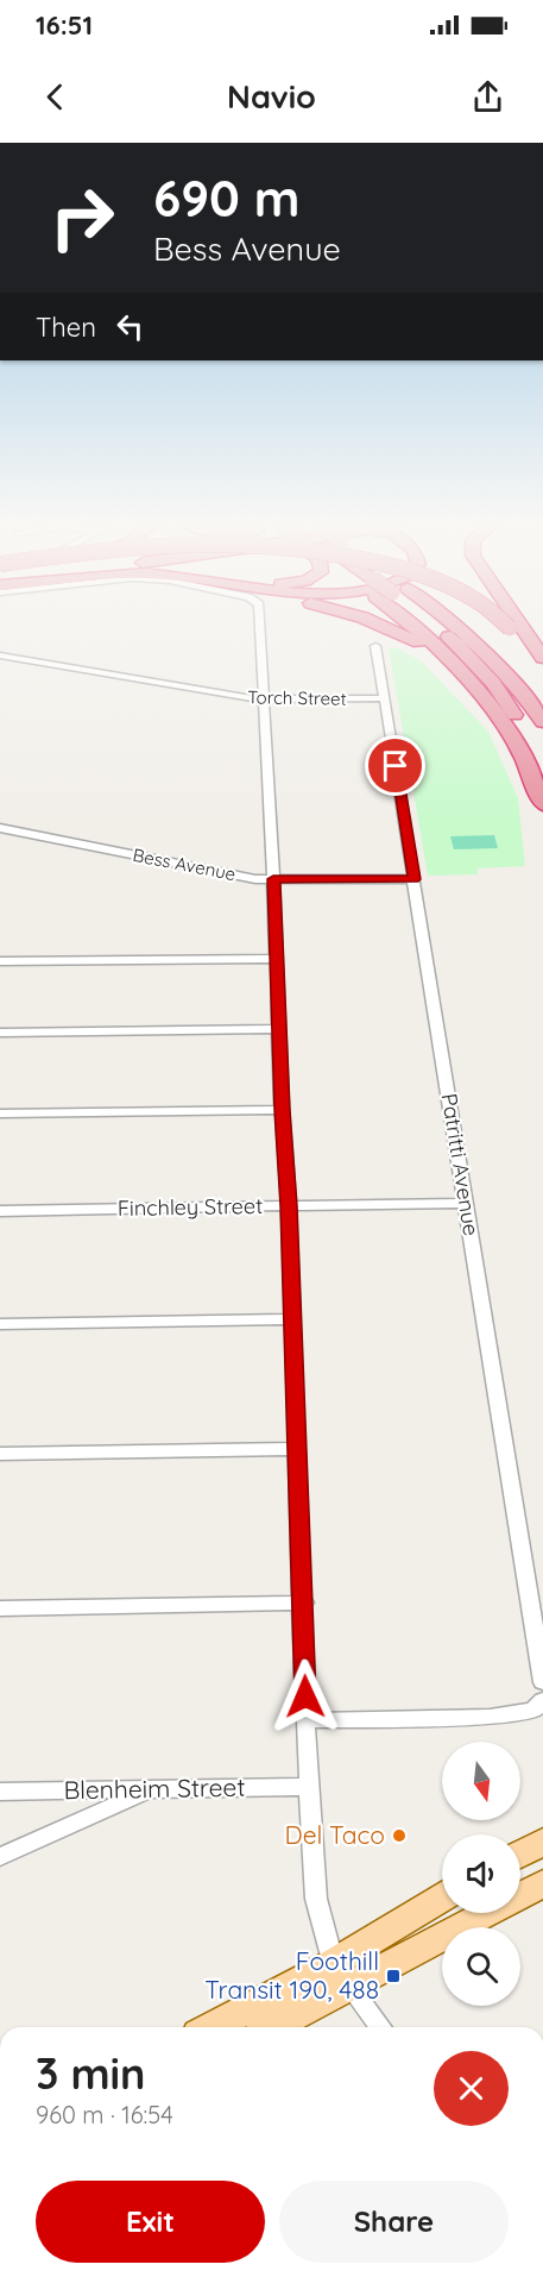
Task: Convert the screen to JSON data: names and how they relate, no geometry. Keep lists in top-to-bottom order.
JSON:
{
  "streets": {
    "street": [
      "Torch Street",
      "Bess Avenue",
      "Patritti Avenue",
      "Finchley Street",
      "Blenheim Street"
    ]
  },
  "crossings": [
    ["Torch Street", "Patritti Avenue"],
    ["Bess Avenue", "Patritti Avenue"],
    ["Patritti Avenue", "Finchley Street"]
  ],
  "places": {
    "other": ["Del Taco"],
    "transit": ["Foothill Transit 190, 488"]
  },
  "north": "bottom",
  "page": {
    "status": "16:51",
    "header": "Navio",
    "turn": ["690 m", "Bess Avenue"],
    "then": "Then",
    "heading": ["3 min", "960 m · 16:54"],
    "buttons": ["Exit", "Share"]
  }
}
